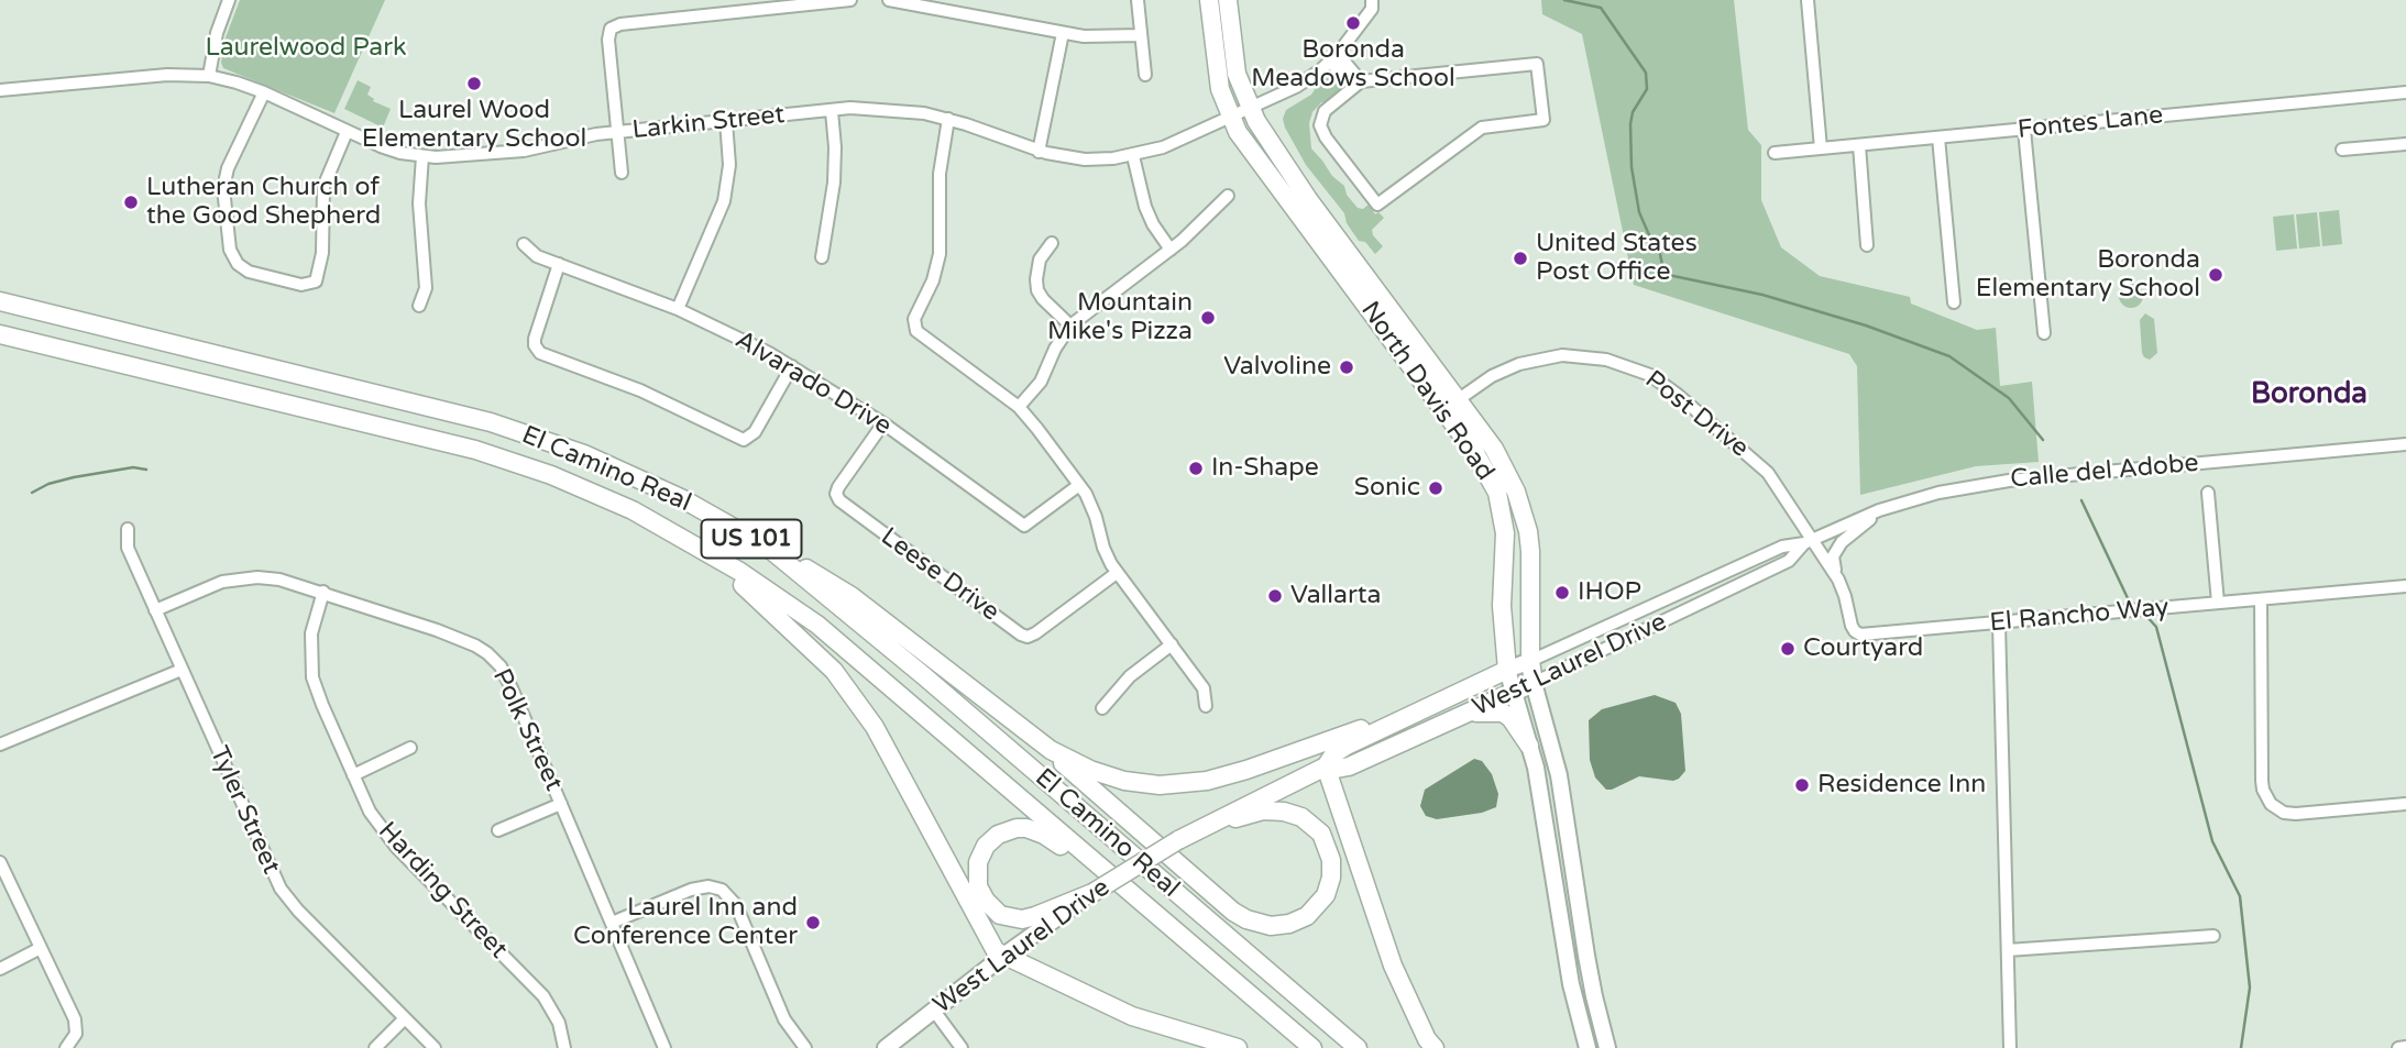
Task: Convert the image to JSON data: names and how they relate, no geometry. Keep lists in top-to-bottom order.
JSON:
{
  "streets": {
    "highway": [
      "North Davis Road",
      "El Camino Real",
      "US 101",
      "West Laurel Drive"
    ],
    "street": [
      "Larkin Street",
      "Fontes Lane",
      "Alvarado Drive",
      "Post Drive",
      "Calle del Adobe",
      "Leese Drive",
      "El Rancho Way",
      "Polk Street",
      "Tyler Street",
      "Harding Street"
    ]
  },
  "crossings": [
    ["Larkin Street", "North Davis Road"],
    ["Alvarado Drive", "Leese Drive"],
    ["North Davis Road", "Post Drive"],
    ["North Davis Road", "West Laurel Drive"],
    ["Post Drive", "Calle del Adobe"],
    ["Post Drive", "El Rancho Way"],
    ["Post Drive", "West Laurel Drive"],
    ["Calle del Adobe", "El Rancho Way"],
    ["Calle del Adobe", "West Laurel Drive"],
    ["El Rancho Way", "West Laurel Drive"],
    ["Polk Street", "Tyler Street"],
    ["Polk Street", "Harding Street"]
  ],
  "districts": ["Boronda"],
  "parks": ["Laurelwood Park"],
  "places": [
    "Boronda Meadows School",
    "Laurel Wood Elementary School",
    "Lutheran Church of the Good Shepherd",
    "United States Post Office",
    "Boronda Elementary School",
    "Mountain Mike's Pizza",
    "Valvoline",
    "In-Shape",
    "Sonic",
    "IHOP",
    "Vallarta",
    "Courtyard",
    "Residence Inn",
    "Laurel Inn and Conference Center"
  ]
}
